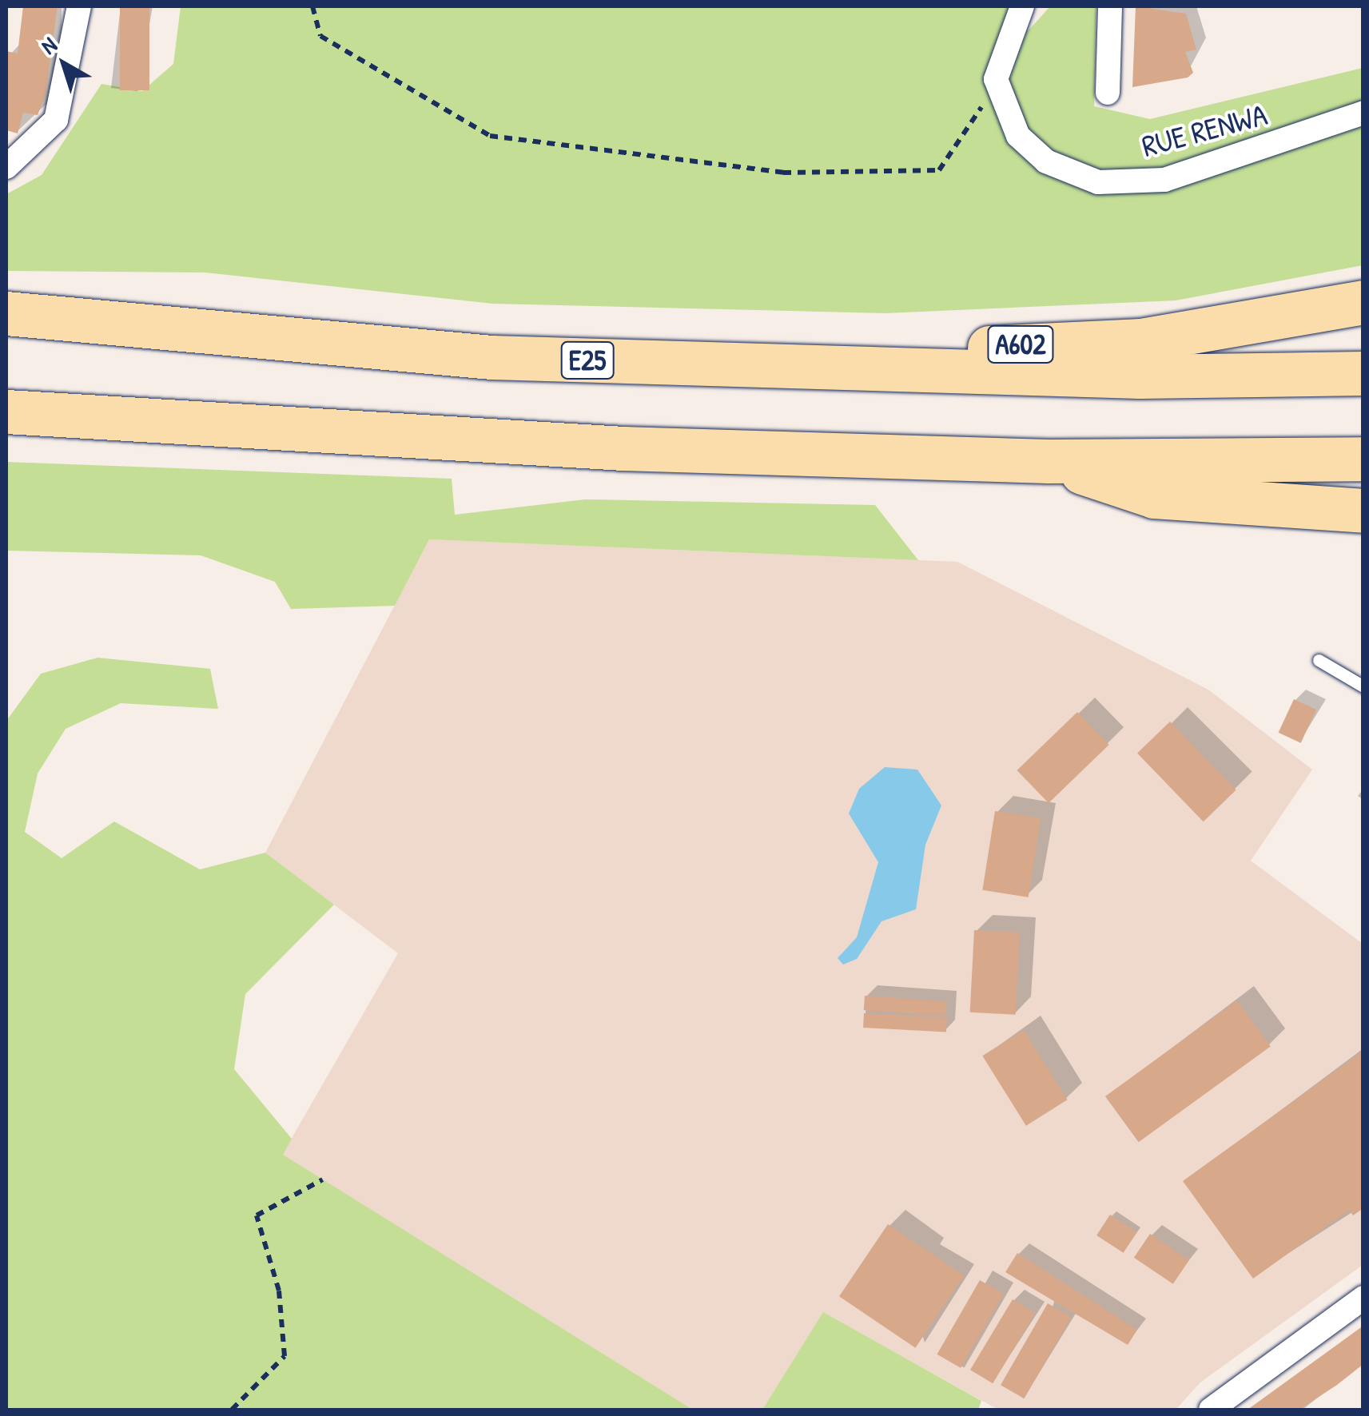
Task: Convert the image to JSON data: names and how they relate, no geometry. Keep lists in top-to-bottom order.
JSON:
{
  "streets": {
    "highway": ["A602", "E25"],
    "street": ["RUE RENWA"]
  },
  "crossings": [
    ["A602", "E25"]
  ],
  "north": "top left"
}
